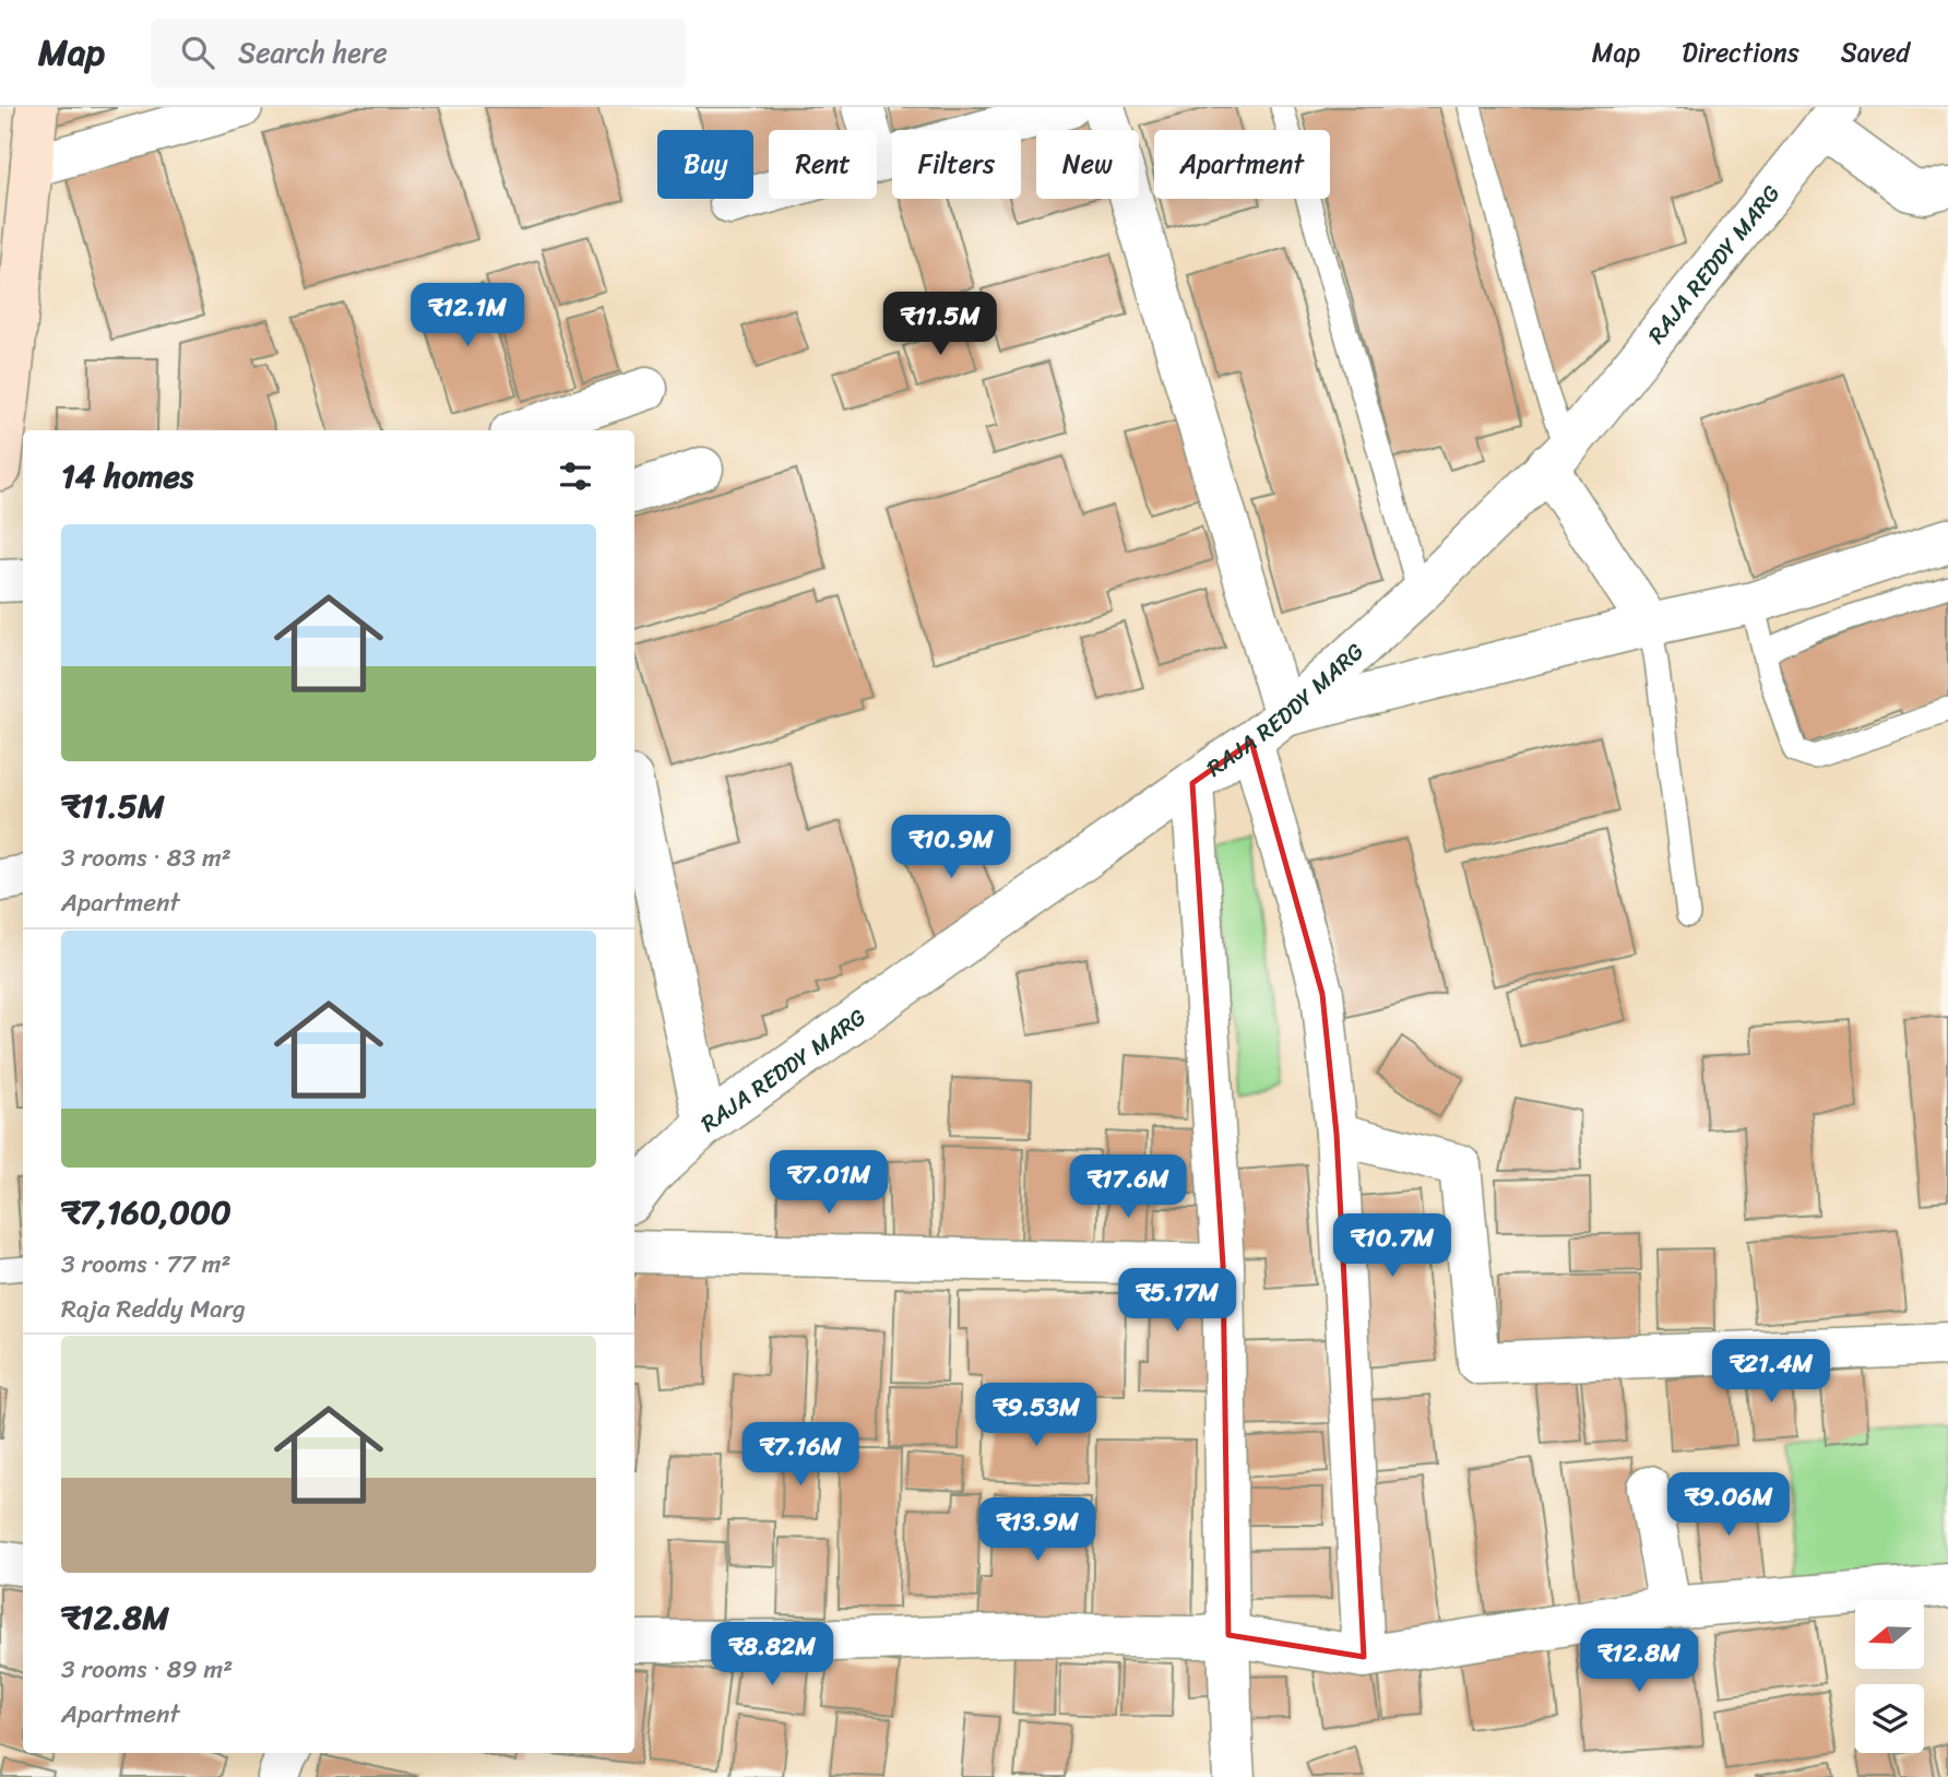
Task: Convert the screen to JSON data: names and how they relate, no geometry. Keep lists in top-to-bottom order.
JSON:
{
  "streets": {
    "street": ["RAJA REDDY MARG"]
  },
  "north": "left",
  "page": {
    "header": "Map",
    "search": "Search here",
    "nav": ["Map", "Directions", "Saved"],
    "chip": [
      "Buy",
      "Rent",
      "Filters",
      "New",
      "Apartment"
    ],
    "price": [
      "₹12.1M",
      "₹11.5M",
      "₹10.9M",
      "₹7.01M",
      "₹17.6M",
      "₹10.7M",
      "₹5.17M",
      "₹21.4M",
      "₹9.53M",
      "₹7.16M",
      "₹9.06M",
      "₹13.9M",
      "₹8.82M",
      "₹12.8M"
    ],
    "heading": "14 homes",
    "list": [
      {
        "name": "₹11.5M",
        "note": "3 rooms · 83 m² · Apartment"
      },
      {
        "name": "₹7,160,000",
        "note": "3 rooms · 77 m² · Raja Reddy Marg"
      },
      {
        "name": "₹12.8M",
        "note": "3 rooms · 89 m² · Apartment"
      }
    ]
  }
}
